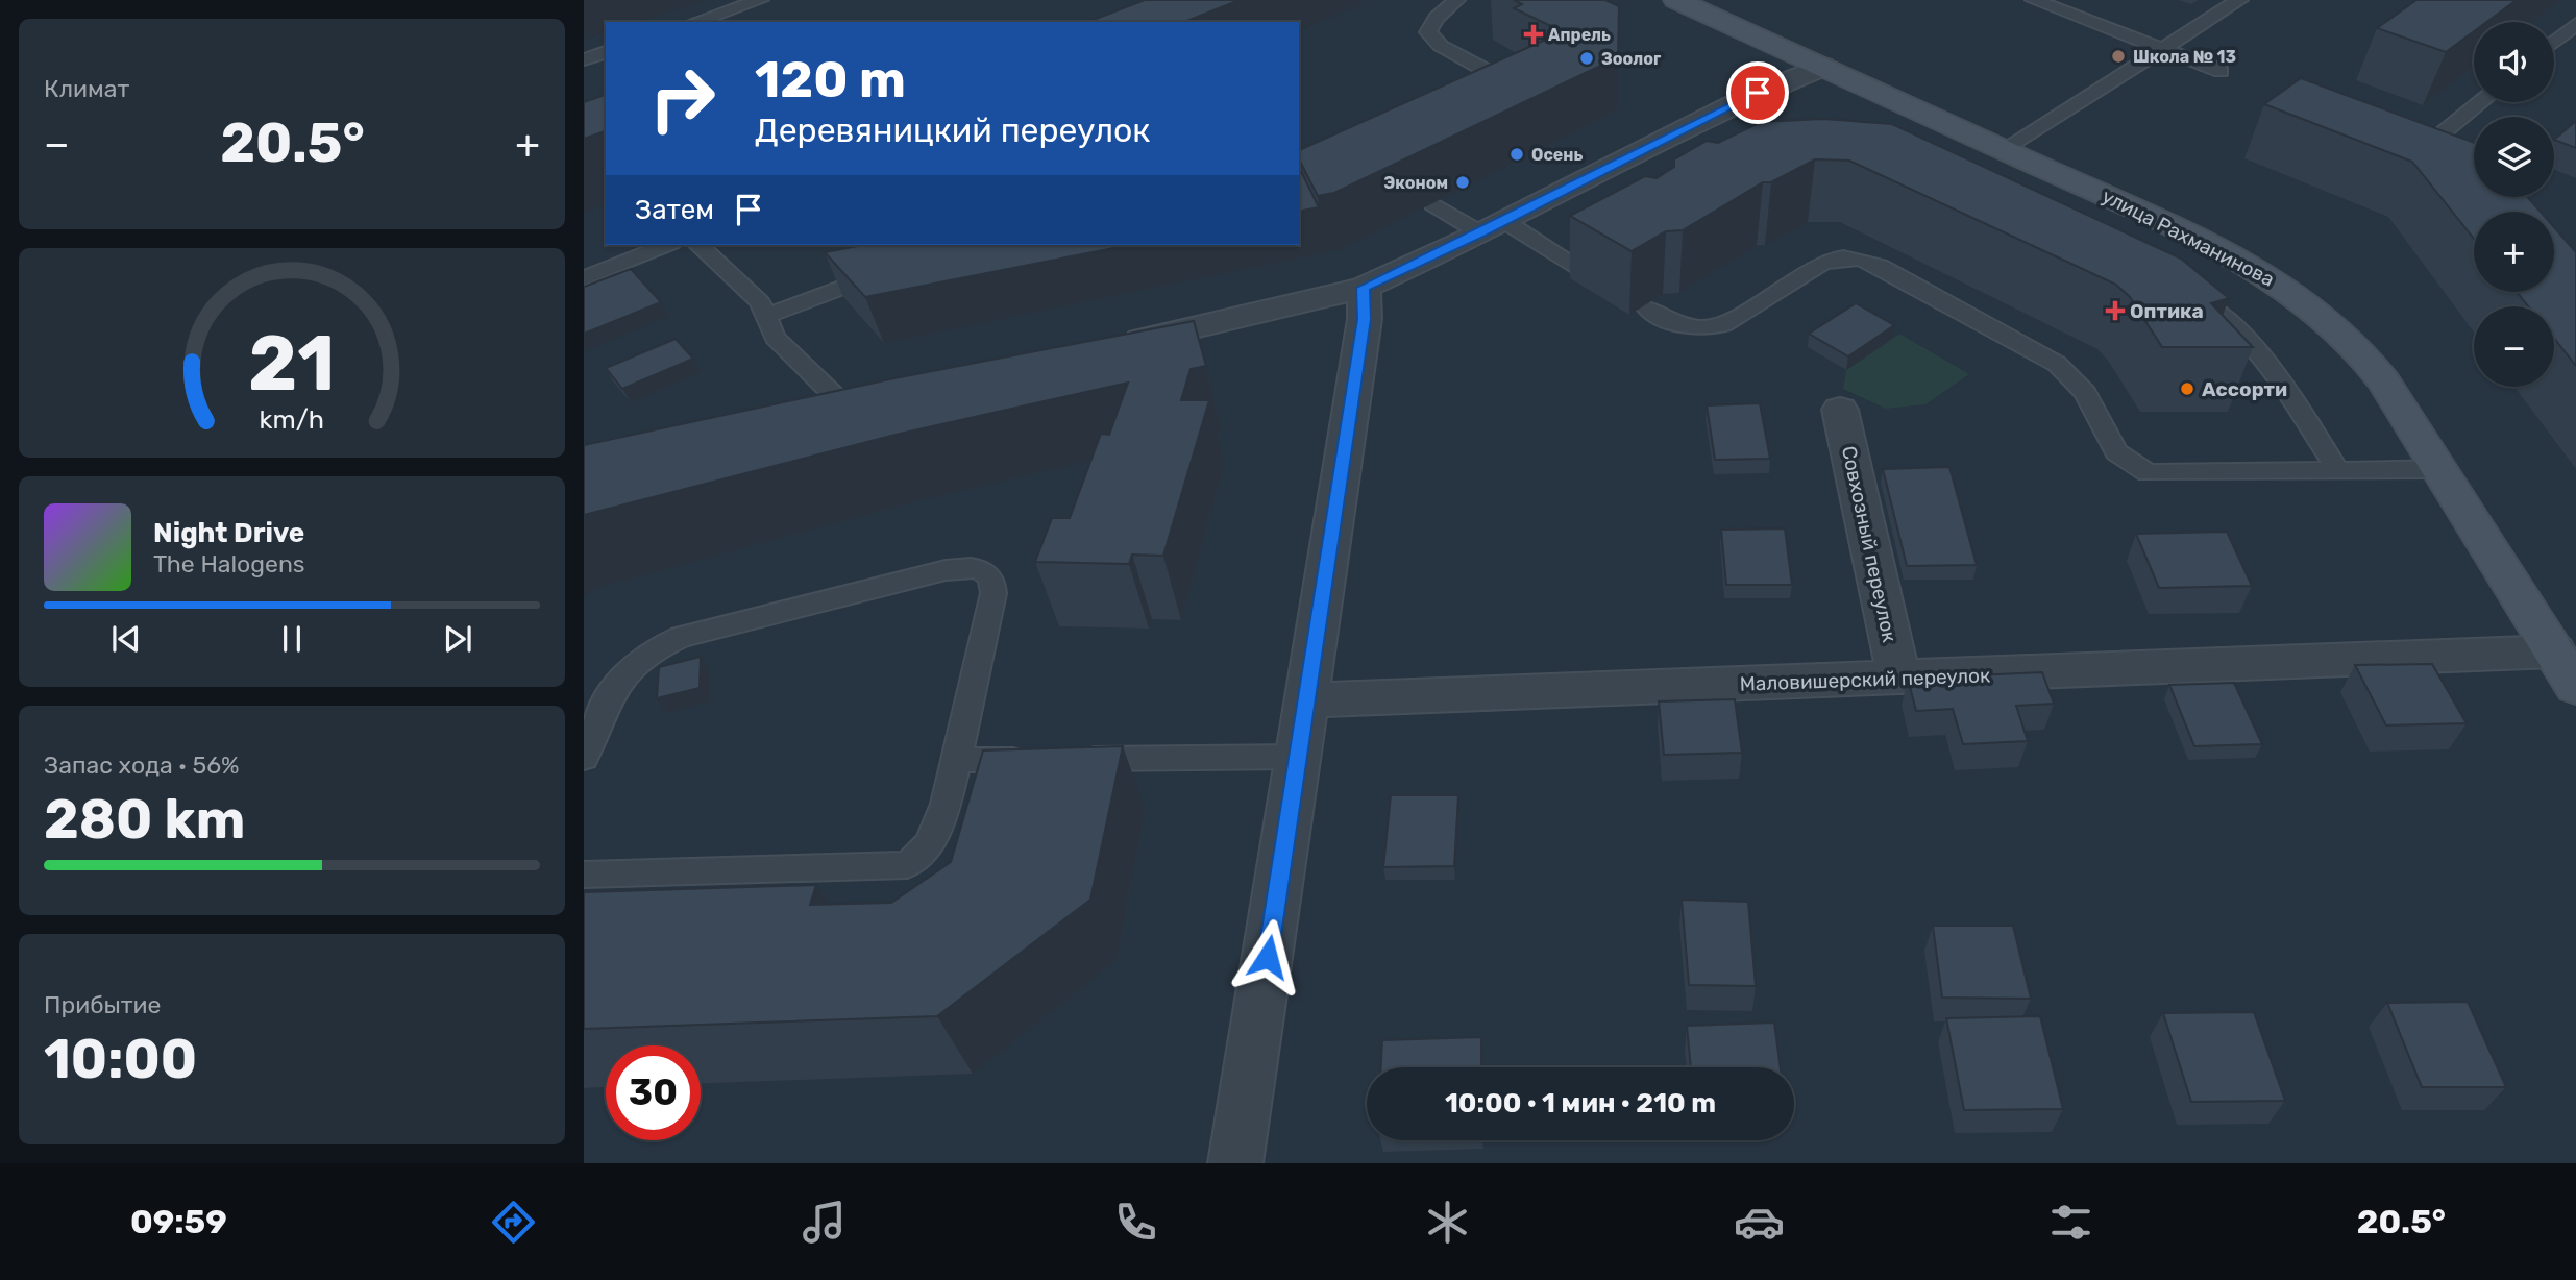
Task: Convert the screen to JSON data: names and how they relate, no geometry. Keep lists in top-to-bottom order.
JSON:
{
  "streets": {
    "street": ["улица Рахманинова", "Совхозный переулок", "Маловишерский переулок"]
  },
  "crossings": [
    ["улица Рахманинова", "Маловишерский переулок"],
    ["Совхозный переулок", "Маловишерский переулок"]
  ],
  "places": {
    "health": ["Апрель", "Оптика"],
    "other": [
      "Школа № 13",
      "Зоолог",
      "Осень",
      "Эконом",
      "Ассорти"
    ]
  },
  "page": {
    "tile": [
      "Климат",
      ["Запас хода · 56%", "280 km"],
      ["Прибытие", "10:00"]
    ],
    "map_buttons": ["+", "−"],
    "turn": ["120 m", "Деревяницкий переулок"],
    "heat": ["−", "20.5°", "+"],
    "then": "Затем",
    "song": ["Night Drive", "The Halogens"],
    "limit": "30",
    "trip": "10:00 · 1 мин · 210 m",
    "tabs": ["09:59", "20.5°"],
    "gauge": ["21", "km/h"]
  }
}
